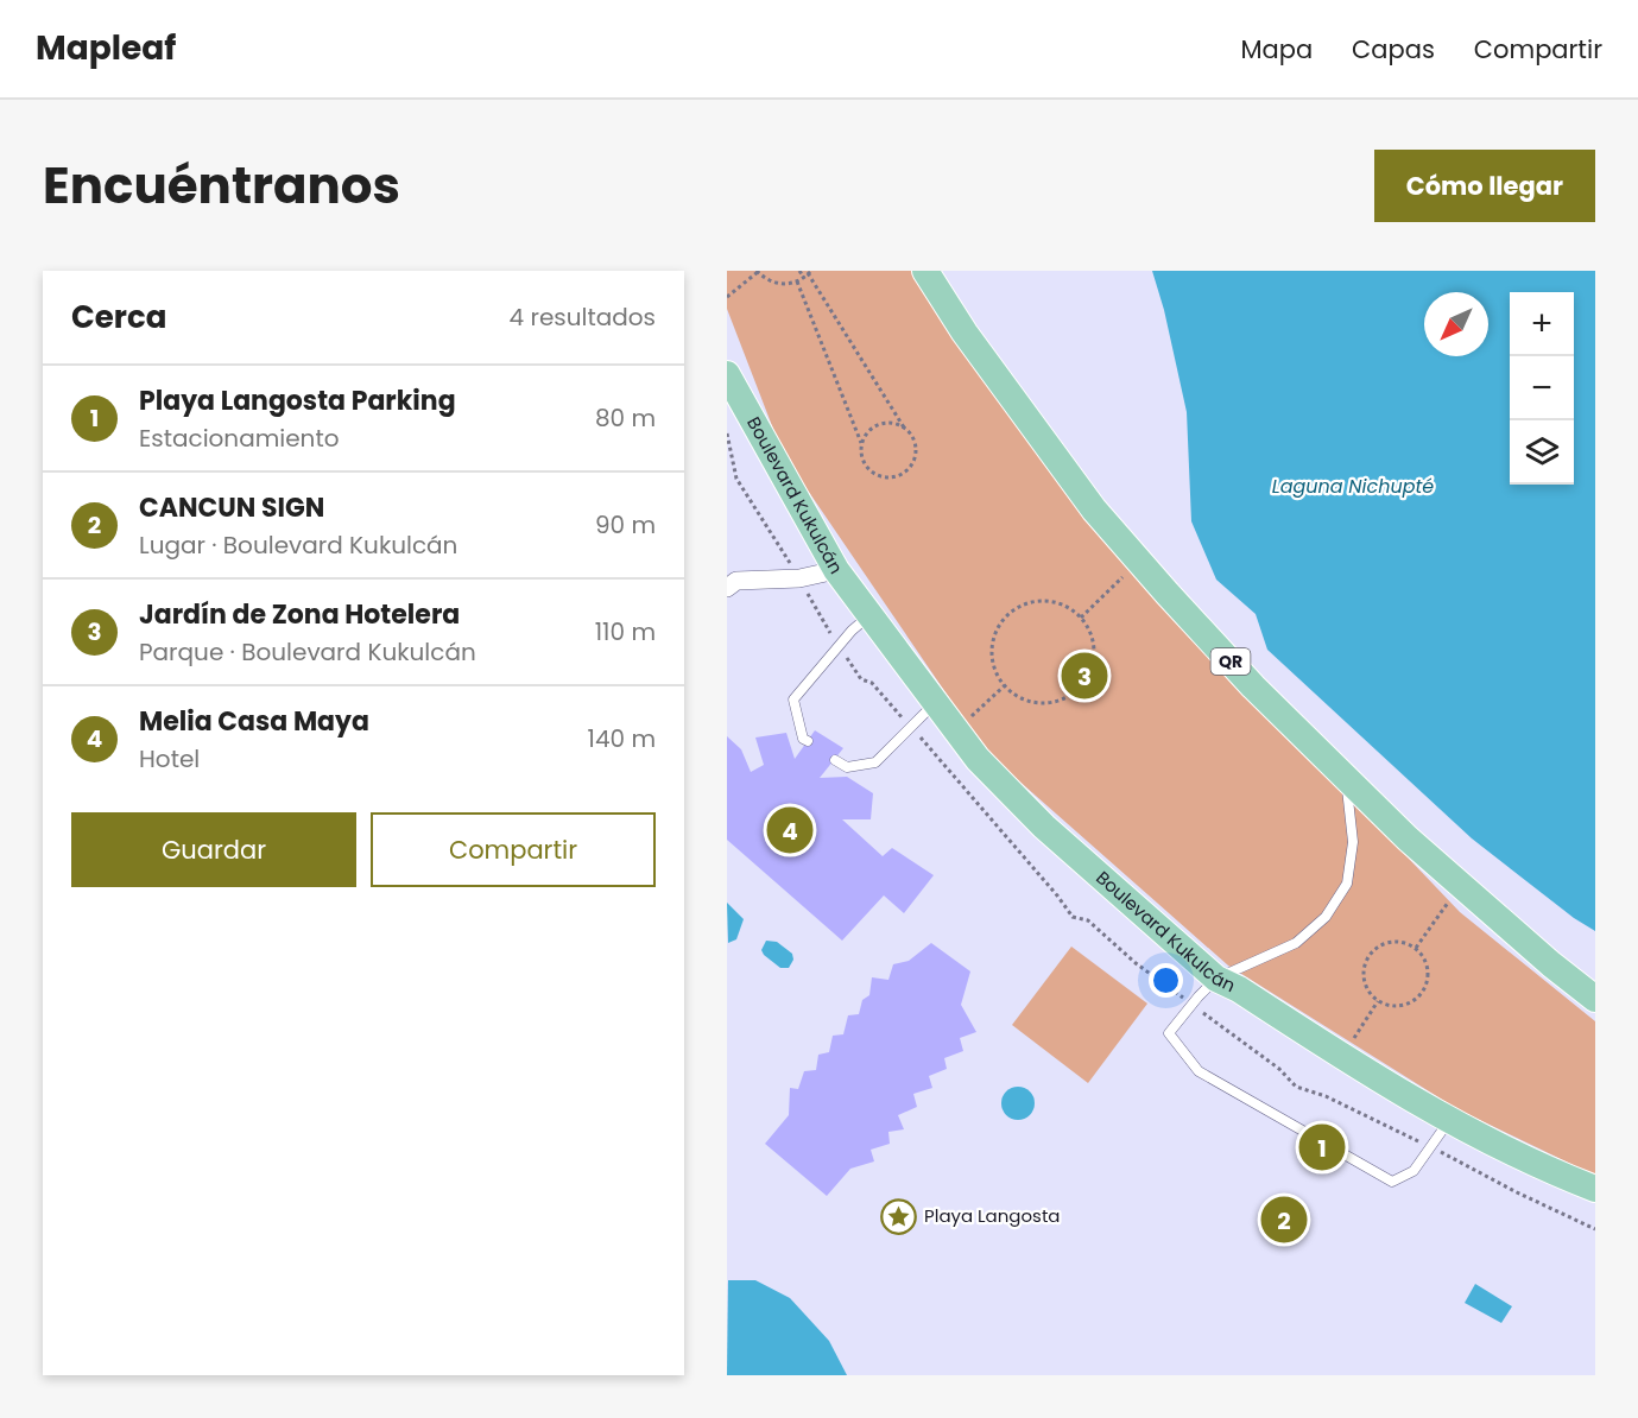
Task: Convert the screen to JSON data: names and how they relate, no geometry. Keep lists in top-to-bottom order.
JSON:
{
  "streets": {
    "main road": ["Boulevard Kukulcán", "QR"]
  },
  "water": ["Laguna Nichupté"],
  "places": {
    "place": ["Playa Langosta"]
  },
  "north": "bottom left",
  "page": {
    "header": "Mapleaf",
    "nav": ["Mapa", "Capas", "Compartir"],
    "title": "Encuéntranos",
    "buttons": [
      "Cómo llegar",
      ["Guardar", "Compartir"]
    ],
    "heading": ["Cerca", "4 resultados"],
    "map_buttons": ["+", "−"],
    "list": [
      {
        "mark": "1",
        "name": "Playa Langosta Parking",
        "note": "Estacionamiento",
        "value": "80 m"
      },
      {
        "mark": "2",
        "name": "CANCUN SIGN",
        "note": "Lugar · Boulevard Kukulcán",
        "value": "90 m"
      },
      {
        "mark": "3",
        "name": "Jardín de Zona Hotelera",
        "note": "Parque · Boulevard Kukulcán",
        "value": "110 m"
      },
      {
        "mark": "4",
        "name": "Melia Casa Maya",
        "note": "Hotel",
        "value": "140 m"
      }
    ],
    "pins": [
      "3",
      "4",
      "1",
      "2"
    ]
  }
}
